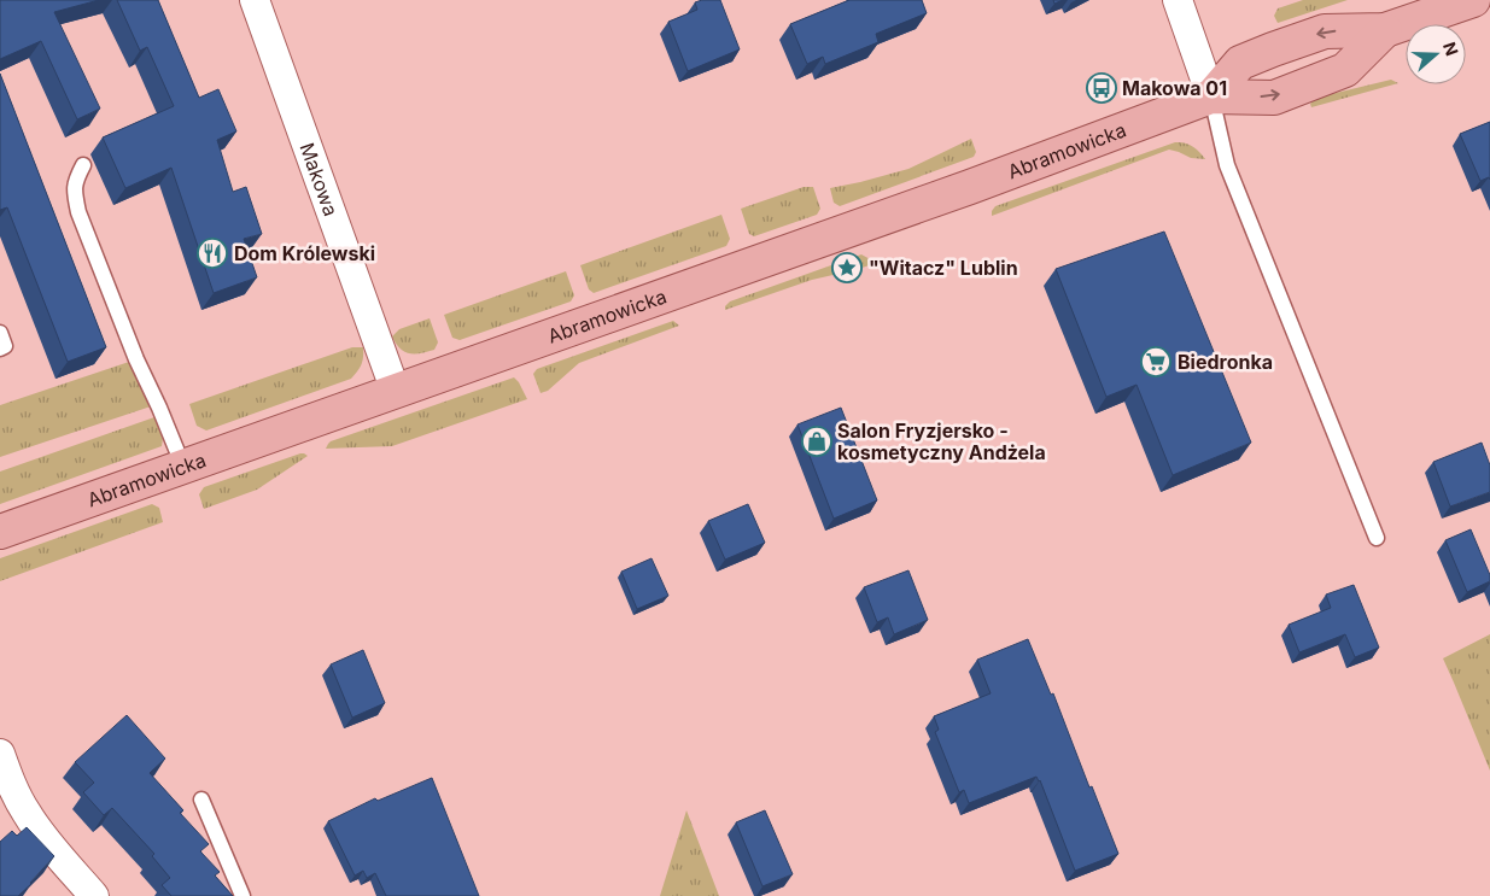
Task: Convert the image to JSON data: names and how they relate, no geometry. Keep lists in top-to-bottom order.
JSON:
{
  "streets": {
    "main road": ["Abramowicka"],
    "street": ["Makowa"]
  },
  "crossings": [
    ["Abramowicka", "Makowa"]
  ],
  "places": {
    "bus stop": ["Makowa 01"],
    "restaurant": ["Dom Królewski"],
    "place": ["\"Witacz\" Lublin"],
    "supermarket": ["Biedronka"],
    "shop": ["Salon Fryzjersko - kosmetyczny Andżela"]
  },
  "north": "right"
}
